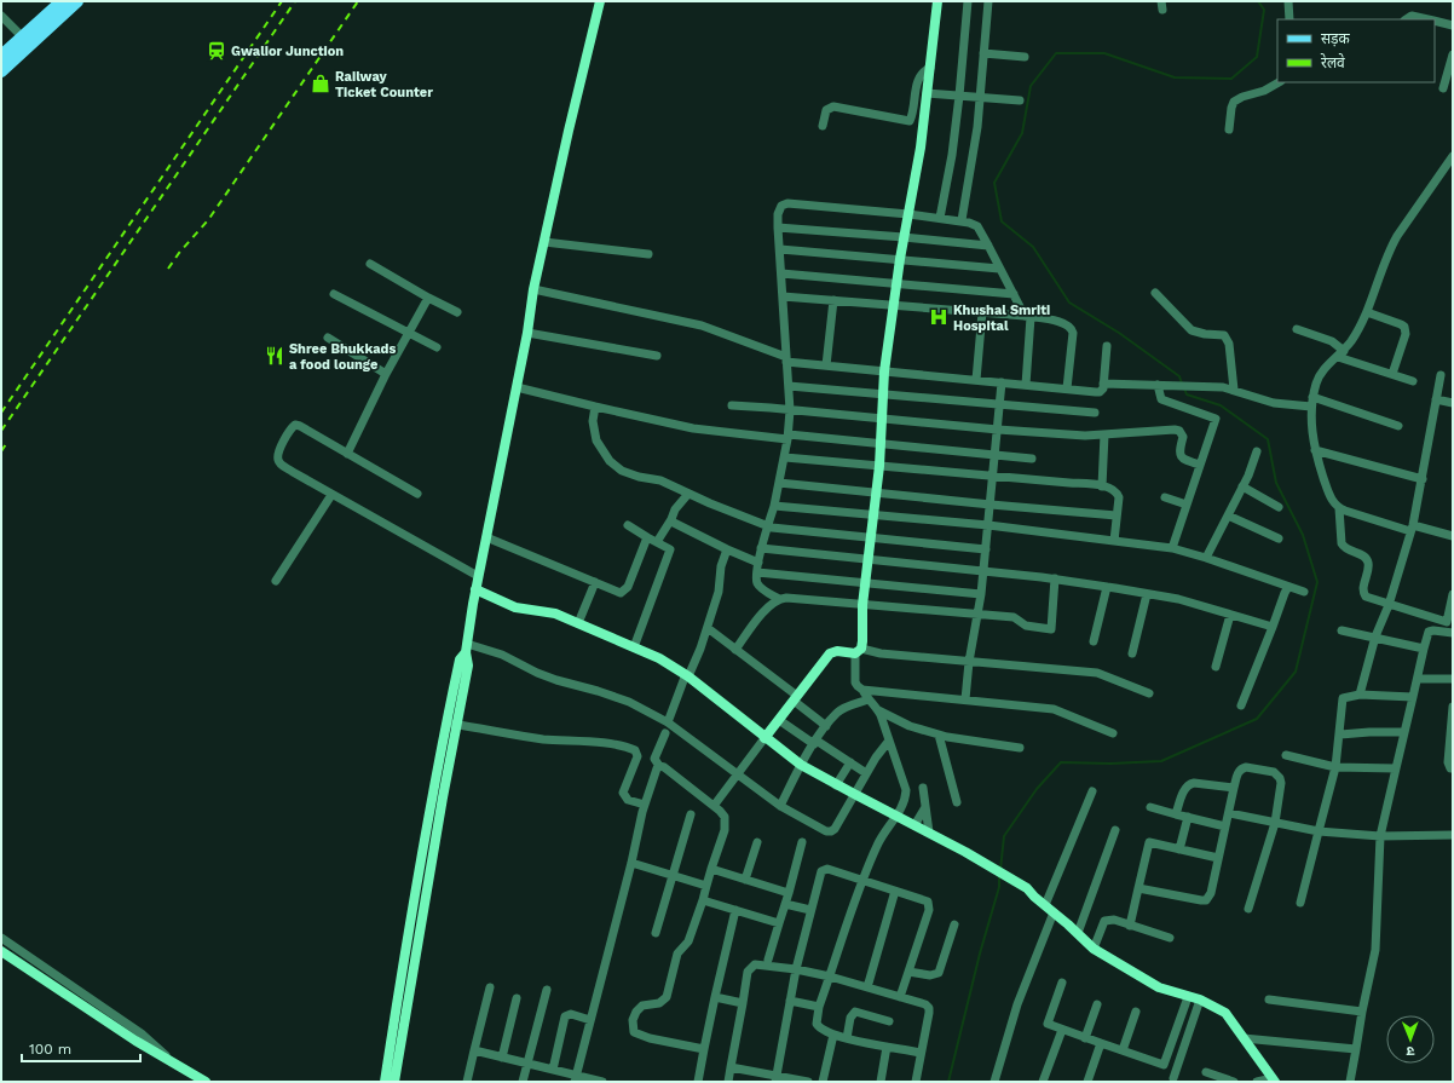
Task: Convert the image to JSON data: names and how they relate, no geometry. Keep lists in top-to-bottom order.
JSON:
{
  "places": {
    "station": ["Gwalior Junction"],
    "shop": ["Railway Ticket Counter"],
    "hospital": ["Khushal Smriti Hospital"],
    "restaurant": ["Shree Bhukkads a food lounge"]
  },
  "legend": ["सड़क", "रेलवे"],
  "scale_bar": "100 m",
  "north": "bottom"
}
